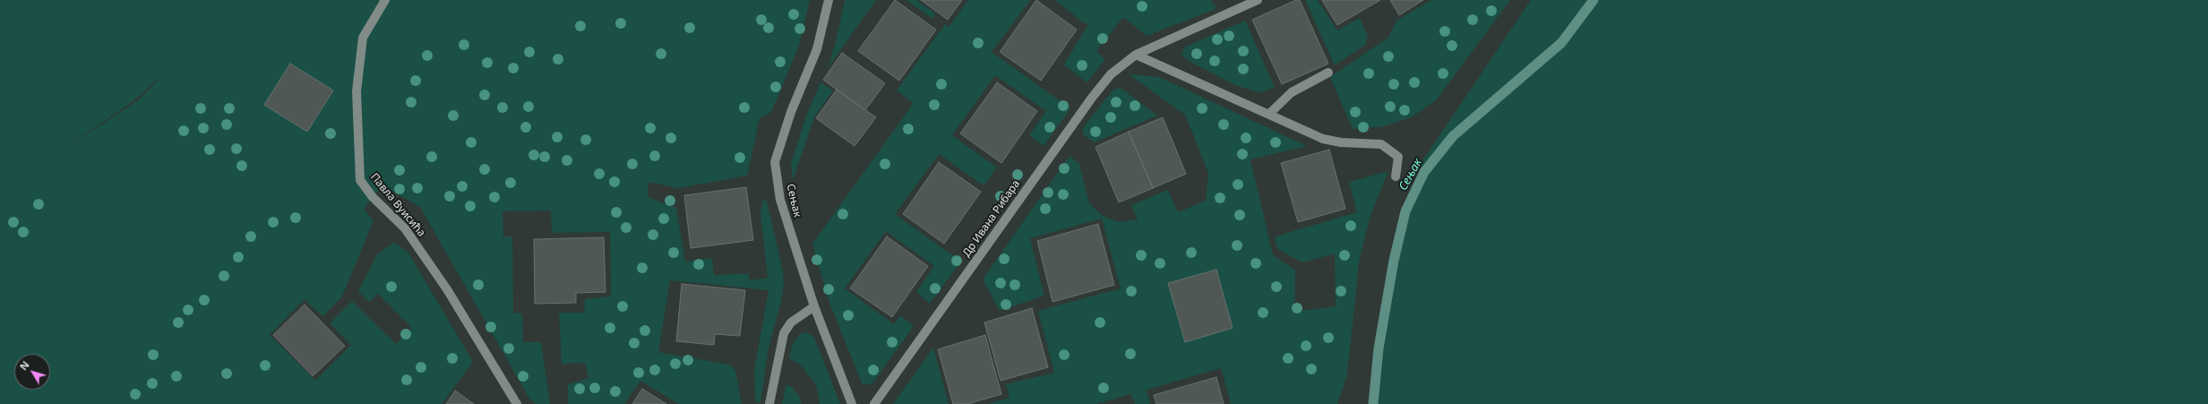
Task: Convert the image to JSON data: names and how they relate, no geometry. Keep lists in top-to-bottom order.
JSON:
{
  "streets": {
    "street": ["Сењак", "Павла Вуисића", "Др Ивана Рибара"]
  },
  "water": ["Сењак"],
  "north": "top left"
}
